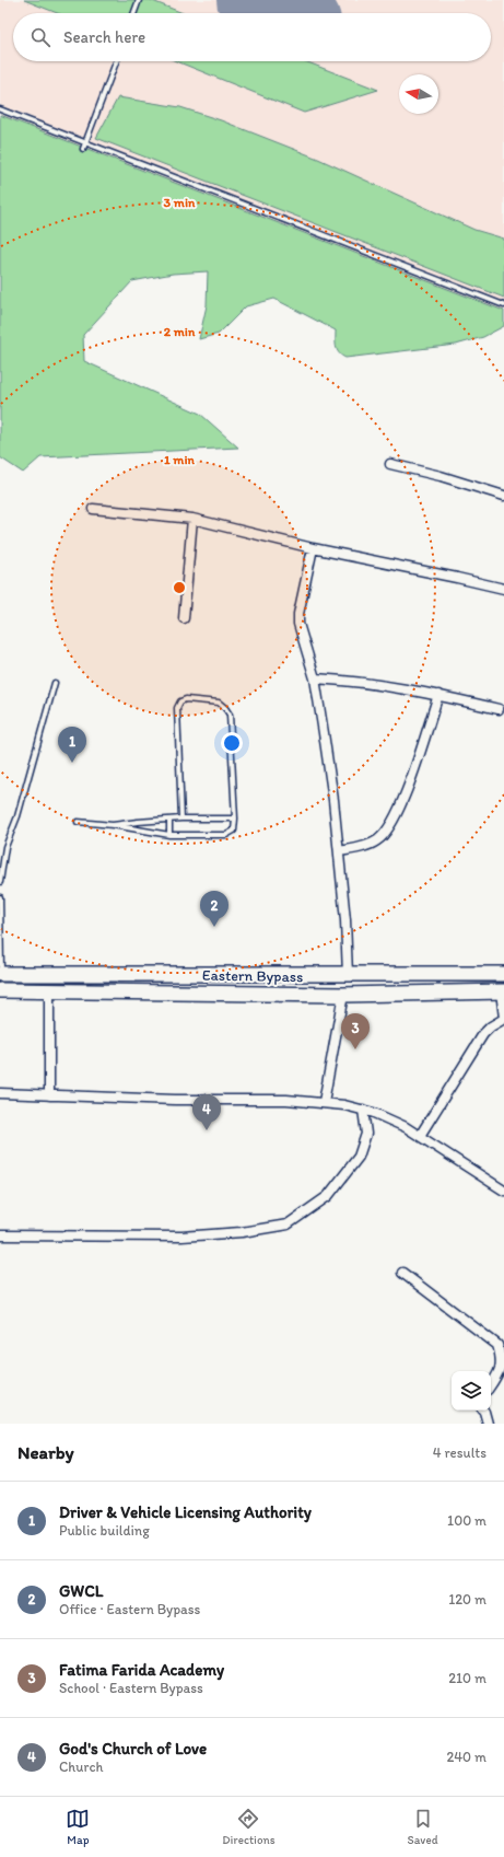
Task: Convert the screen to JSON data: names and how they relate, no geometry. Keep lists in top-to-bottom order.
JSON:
{
  "streets": {
    "highway": ["Eastern Bypass"]
  },
  "north": "left",
  "page": {
    "search": "Search here",
    "pins": [
      "1",
      "2",
      "3",
      "4"
    ],
    "heading": ["Nearby", "4 results"],
    "list": [
      {
        "mark": "1",
        "name": "Driver & Vehicle Licensing Authority",
        "note": "Public building",
        "value": "100 m"
      },
      {
        "mark": "2",
        "name": "GWCL",
        "note": "Office · Eastern Bypass",
        "value": "120 m"
      },
      {
        "mark": "3",
        "name": "Fatima Farida Academy",
        "note": "School · Eastern Bypass",
        "value": "210 m"
      },
      {
        "mark": "4",
        "name": "God's Church of Love",
        "note": "Church",
        "value": "240 m"
      }
    ],
    "nav": ["Map", "Directions", "Saved"]
  },
  "rings": ["3 min", "2 min", "1 min"]
}
